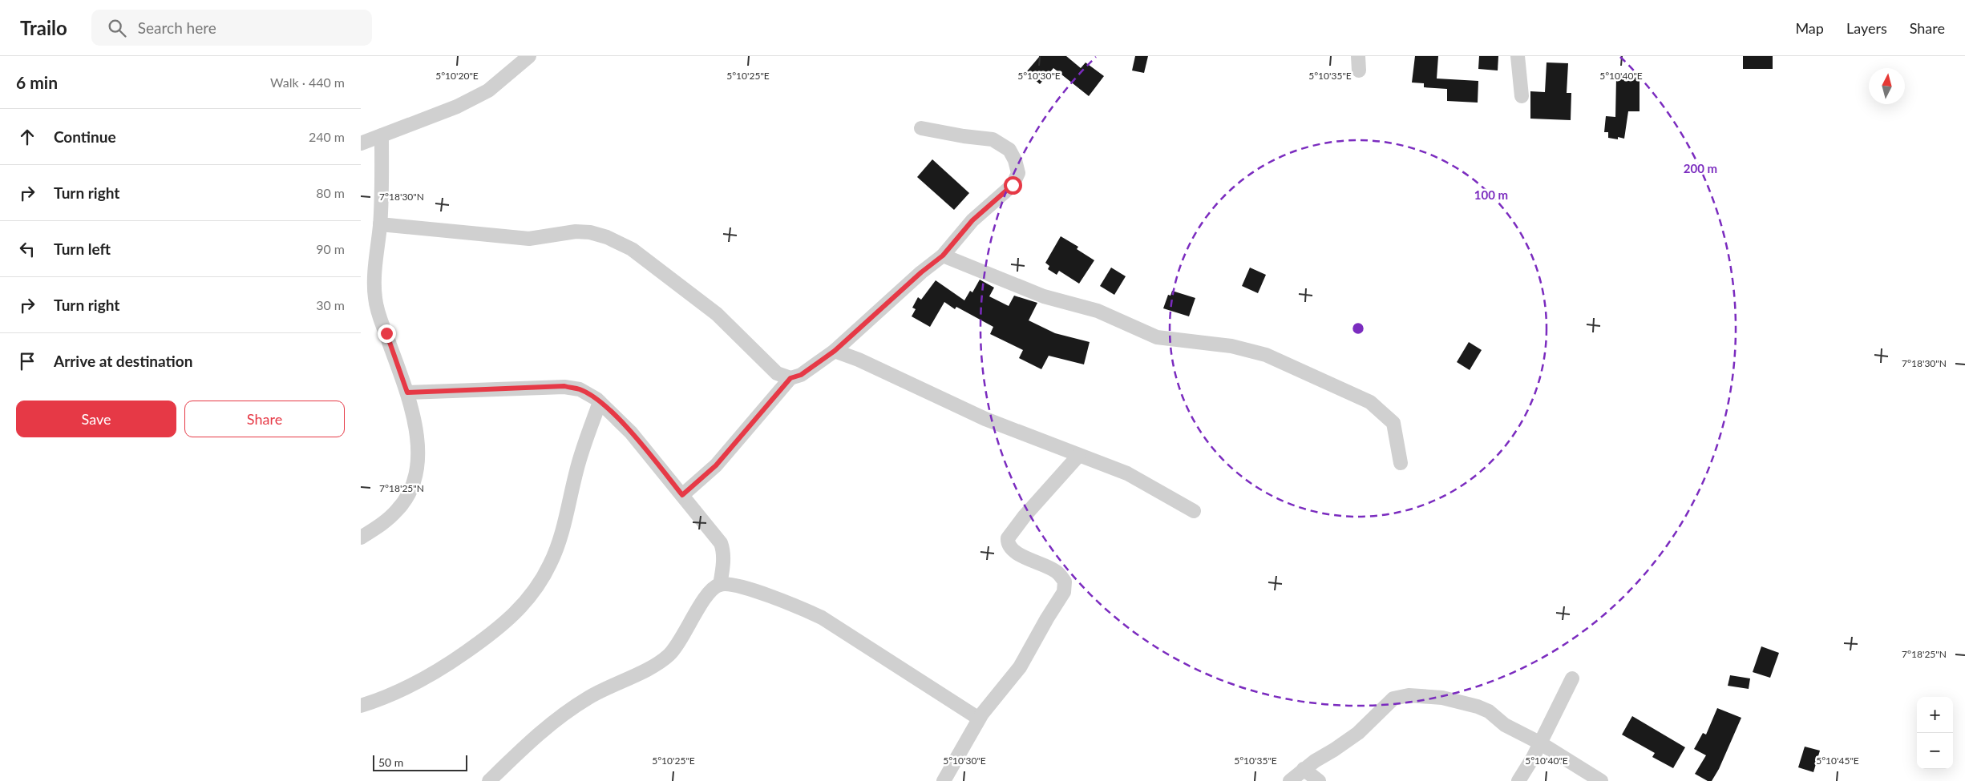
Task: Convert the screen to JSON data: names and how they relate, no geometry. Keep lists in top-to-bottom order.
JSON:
{
  "scale_bar": "50 m",
  "north": "top",
  "page": {
    "header": "Trailo",
    "search": "Search here",
    "nav": ["Map", "Layers", "Share"],
    "heading": ["6 min", "Walk · 440 m"],
    "list": [
      ["Continue", "240 m"],
      ["Turn right", "80 m"],
      ["Turn left", "90 m"],
      ["Turn right", "30 m"],
      "Arrive at destination"
    ],
    "buttons": ["Save", "Share"],
    "map_buttons": ["+", "−"],
    "scale": "50 m"
  },
  "coordinates": [
    "5°10'20\"E",
    "5°10'25\"E",
    "5°10'30\"E",
    "5°10'35\"E",
    "5°10'40\"E",
    "7°18'30\"N",
    "7°18'25\"N",
    "5°10'45\"E"
  ],
  "rings": ["200 m", "100 m"]
}
